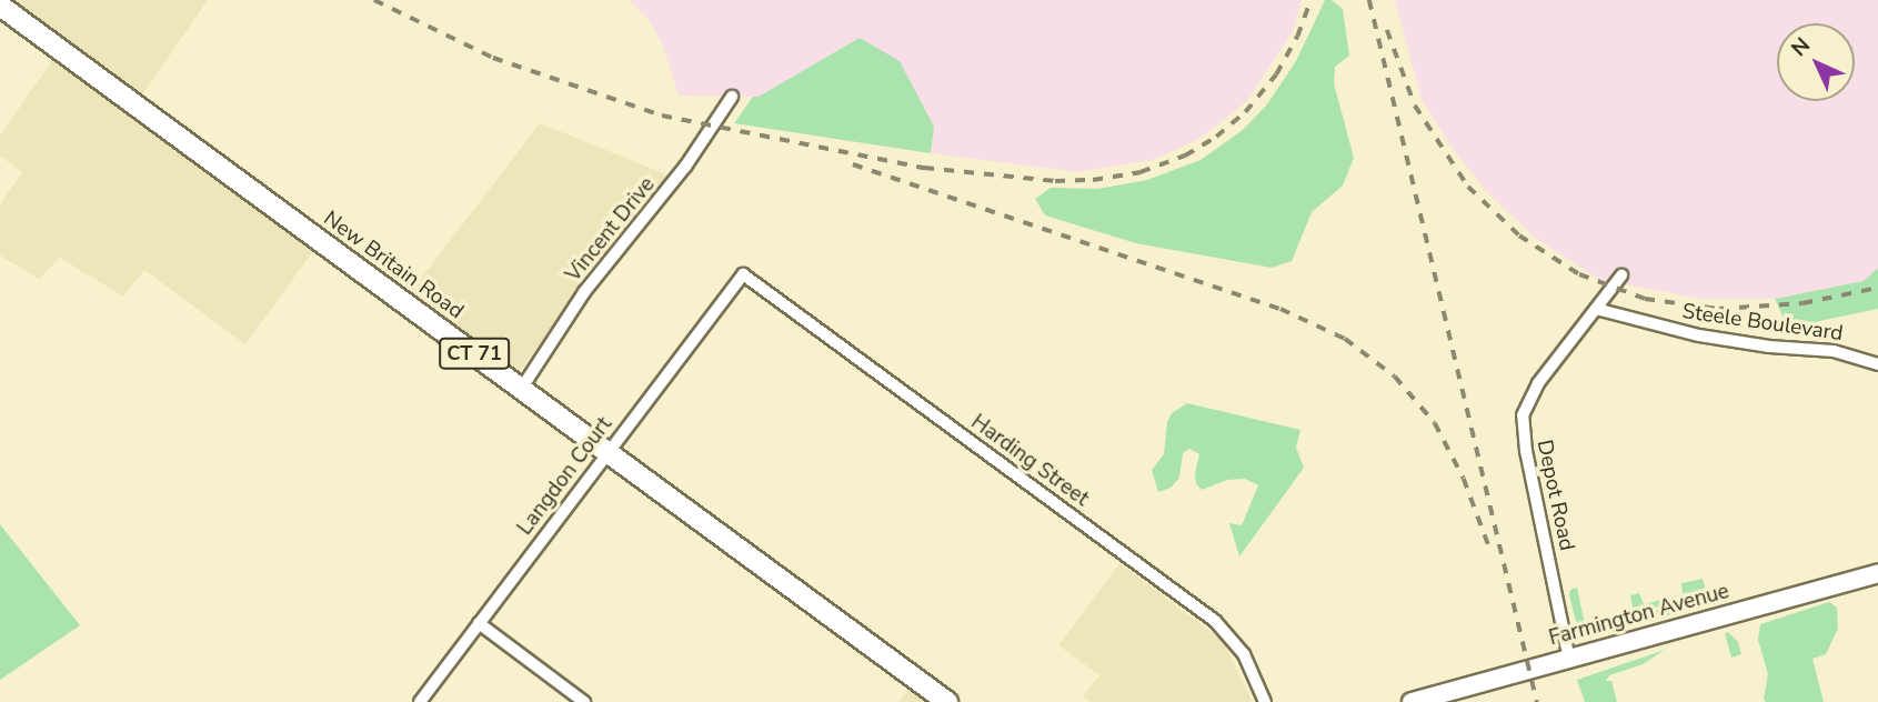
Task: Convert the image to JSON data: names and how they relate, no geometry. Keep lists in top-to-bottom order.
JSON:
{
  "streets": {
    "main road": ["New Britain Road", "CT 71", "Farmington Avenue"],
    "street": [
      "Vincent Drive",
      "Steele Boulevard",
      "Harding Street",
      "Langdon Court",
      "Depot Road"
    ]
  },
  "crossings": [
    ["Vincent Drive", "New Britain Road"],
    ["New Britain Road", "Langdon Court"],
    ["Steele Boulevard", "Depot Road"],
    ["Harding Street", "Langdon Court"],
    ["Depot Road", "Farmington Avenue"]
  ],
  "north": "top left"
}
